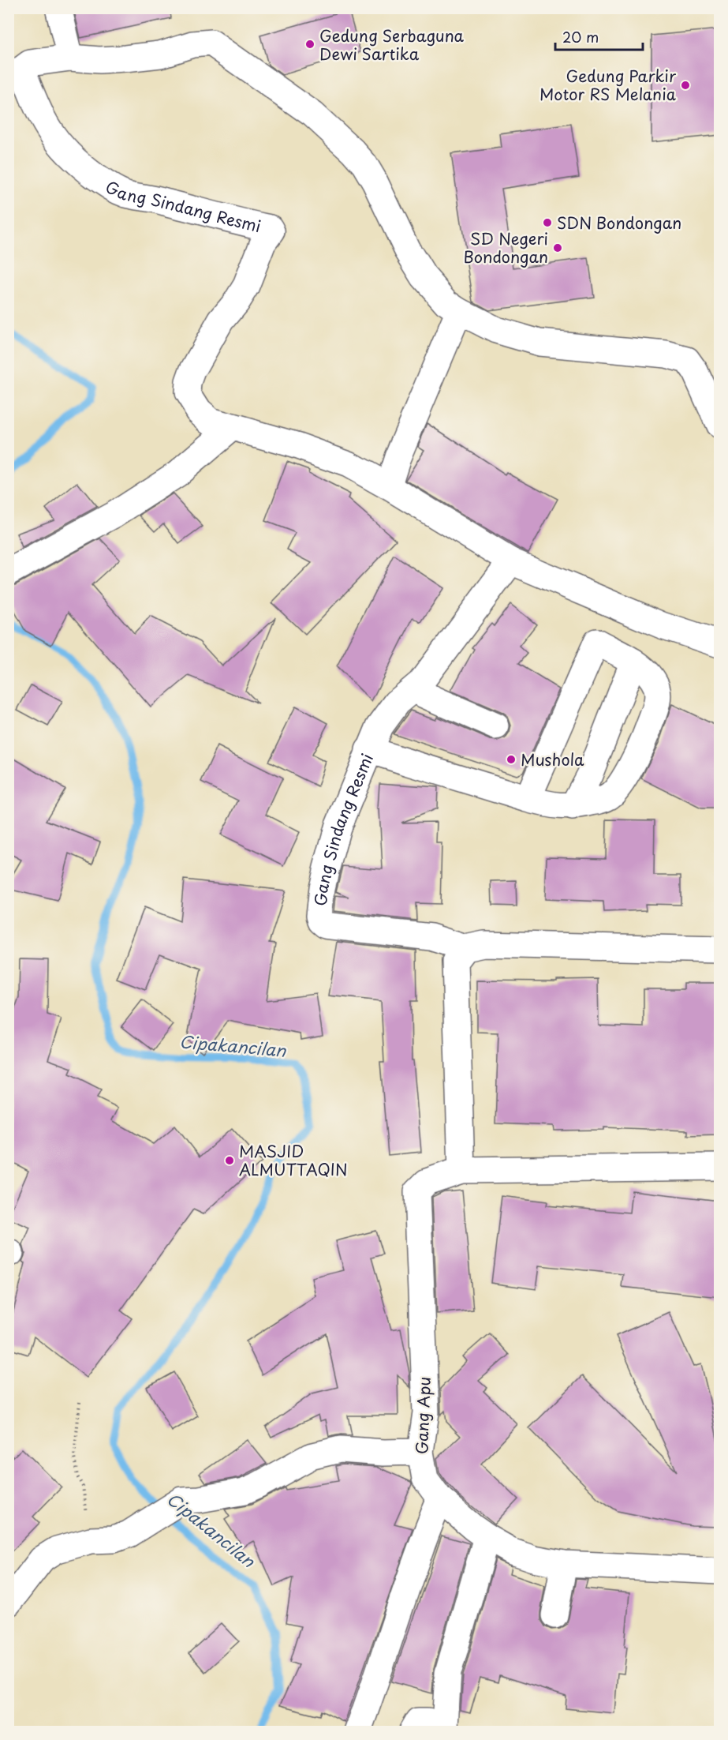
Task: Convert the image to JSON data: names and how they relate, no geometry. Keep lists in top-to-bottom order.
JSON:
{
  "streets": {
    "street": ["Gang Sindang Resmi", "Gang Apu"]
  },
  "water": ["Cipakancilan"],
  "places": [
    "Gedung Serbaguna Dewi Sartika",
    "Gedung Parkir Motor RS Melania",
    "SDN Bondongan",
    "SD Negeri Bondongan",
    "Mushola",
    "MASJID ALMUTTAQIN"
  ],
  "scale_bar": "20 m"
}
